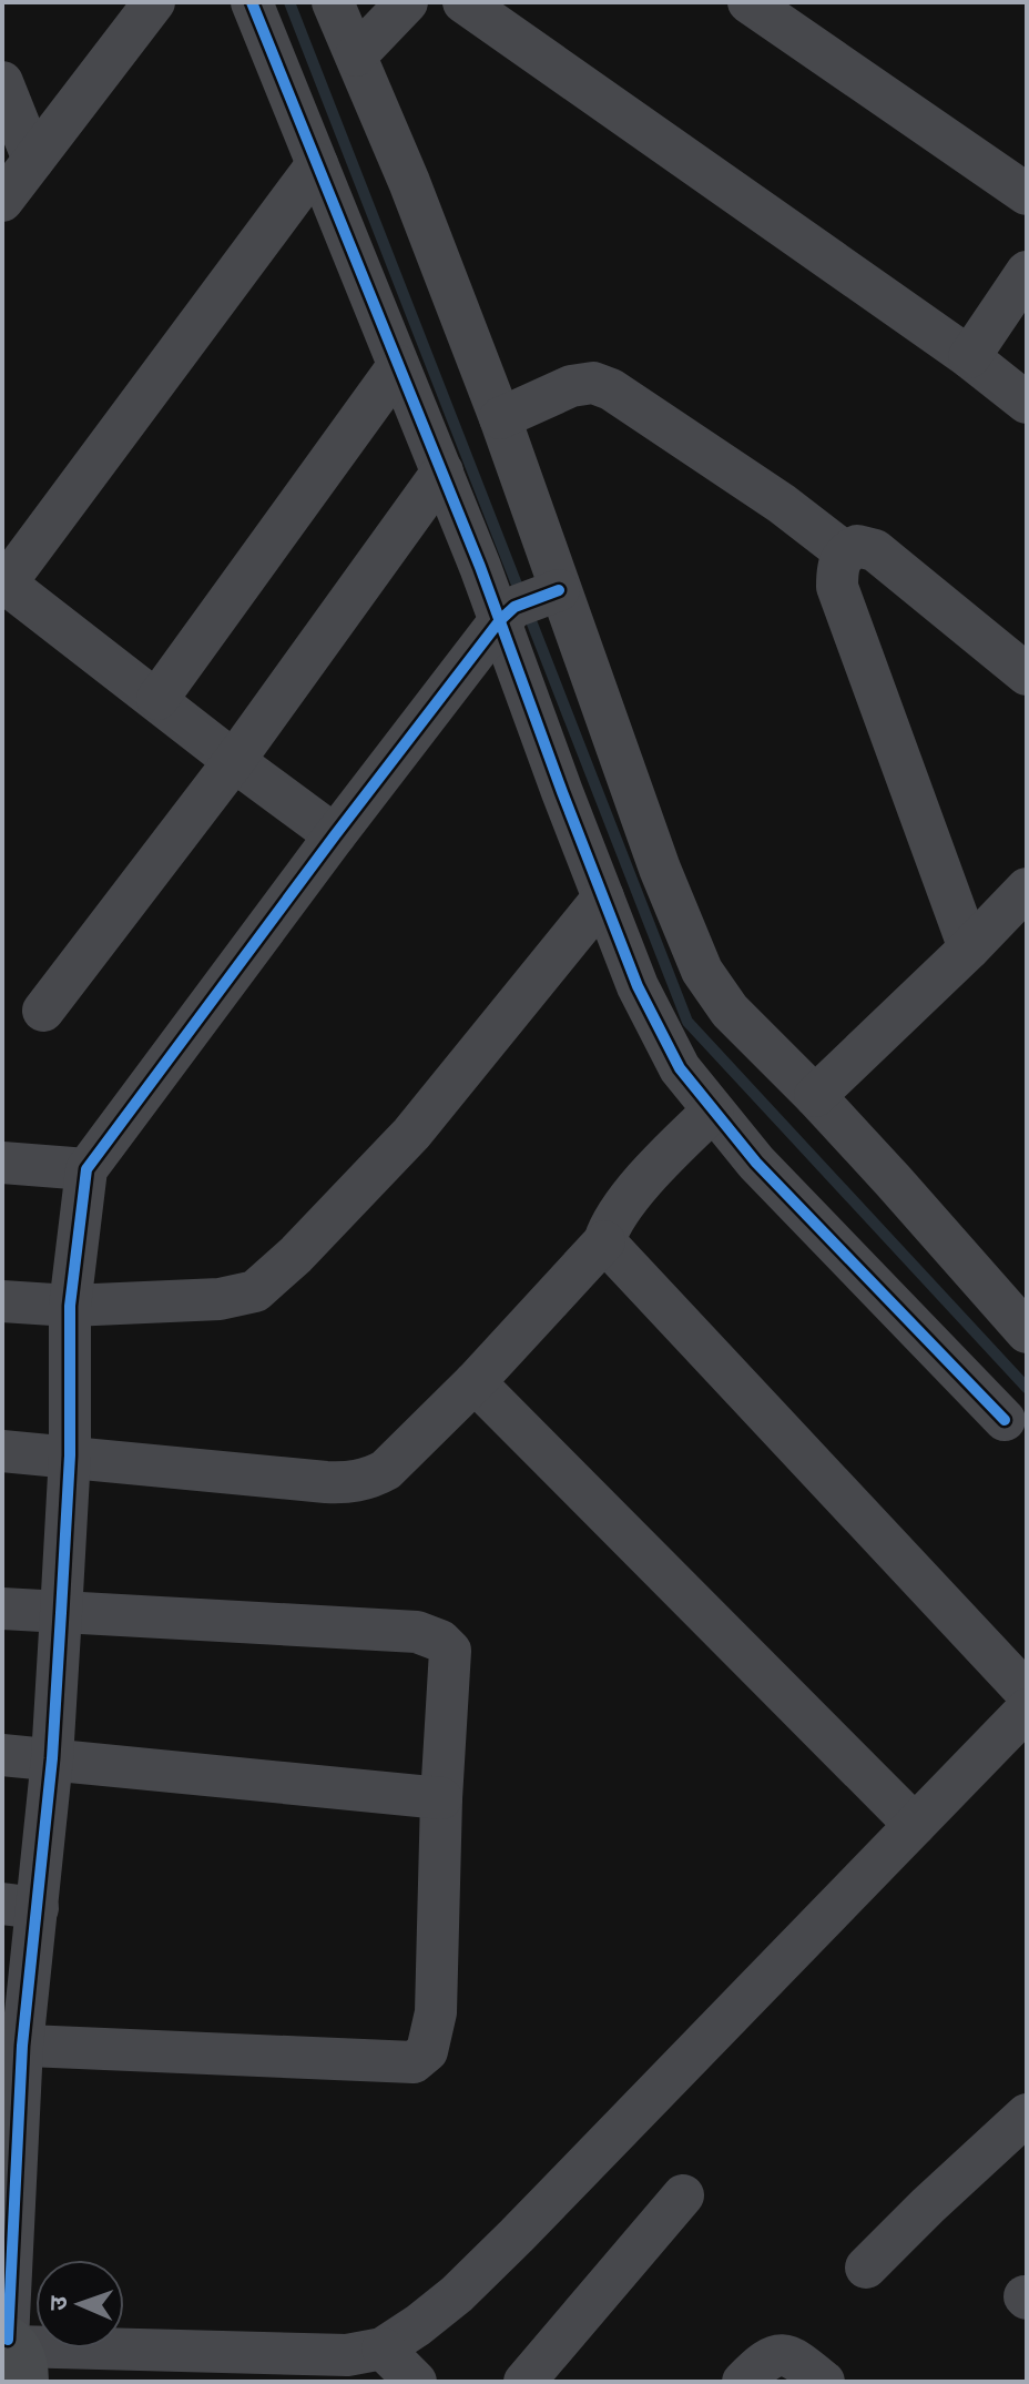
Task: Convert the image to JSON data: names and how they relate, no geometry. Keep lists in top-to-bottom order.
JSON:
{
  "north": "left"
}
